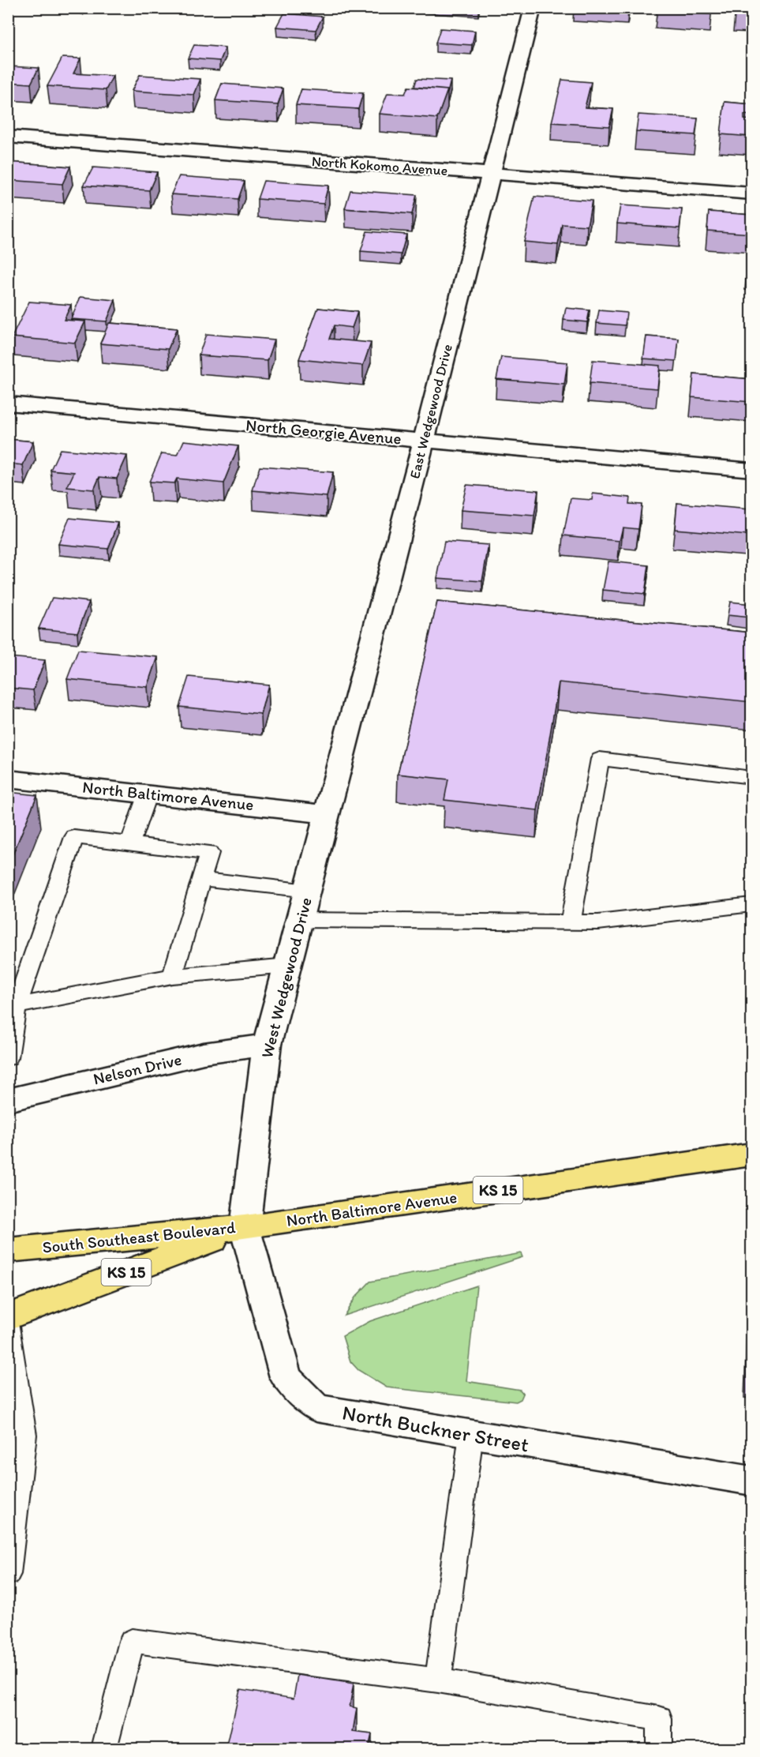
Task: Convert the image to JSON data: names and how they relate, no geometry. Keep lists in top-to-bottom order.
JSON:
{
  "streets": {
    "main road": ["North Baltimore Avenue", "KS 15", "South Southeast Boulevard"],
    "street": [
      "North Kokomo Avenue",
      "East Wedgewood Drive",
      "North Georgie Avenue",
      "West Wedgewood Drive",
      "Nelson Drive",
      "North Buckner Street"
    ]
  },
  "crossings": [
    ["North Kokomo Avenue", "East Wedgewood Drive"],
    ["East Wedgewood Drive", "North Georgie Avenue"],
    ["East Wedgewood Drive", "North Baltimore Avenue"],
    ["East Wedgewood Drive", "West Wedgewood Drive"],
    ["North Baltimore Avenue", "West Wedgewood Drive"],
    ["North Baltimore Avenue", "South Southeast Boulevard"],
    ["North Baltimore Avenue", "North Buckner Street"],
    ["West Wedgewood Drive", "Nelson Drive"],
    ["West Wedgewood Drive", "South Southeast Boulevard"],
    ["West Wedgewood Drive", "North Buckner Street"],
    ["South Southeast Boulevard", "North Buckner Street"]
  ]
}
